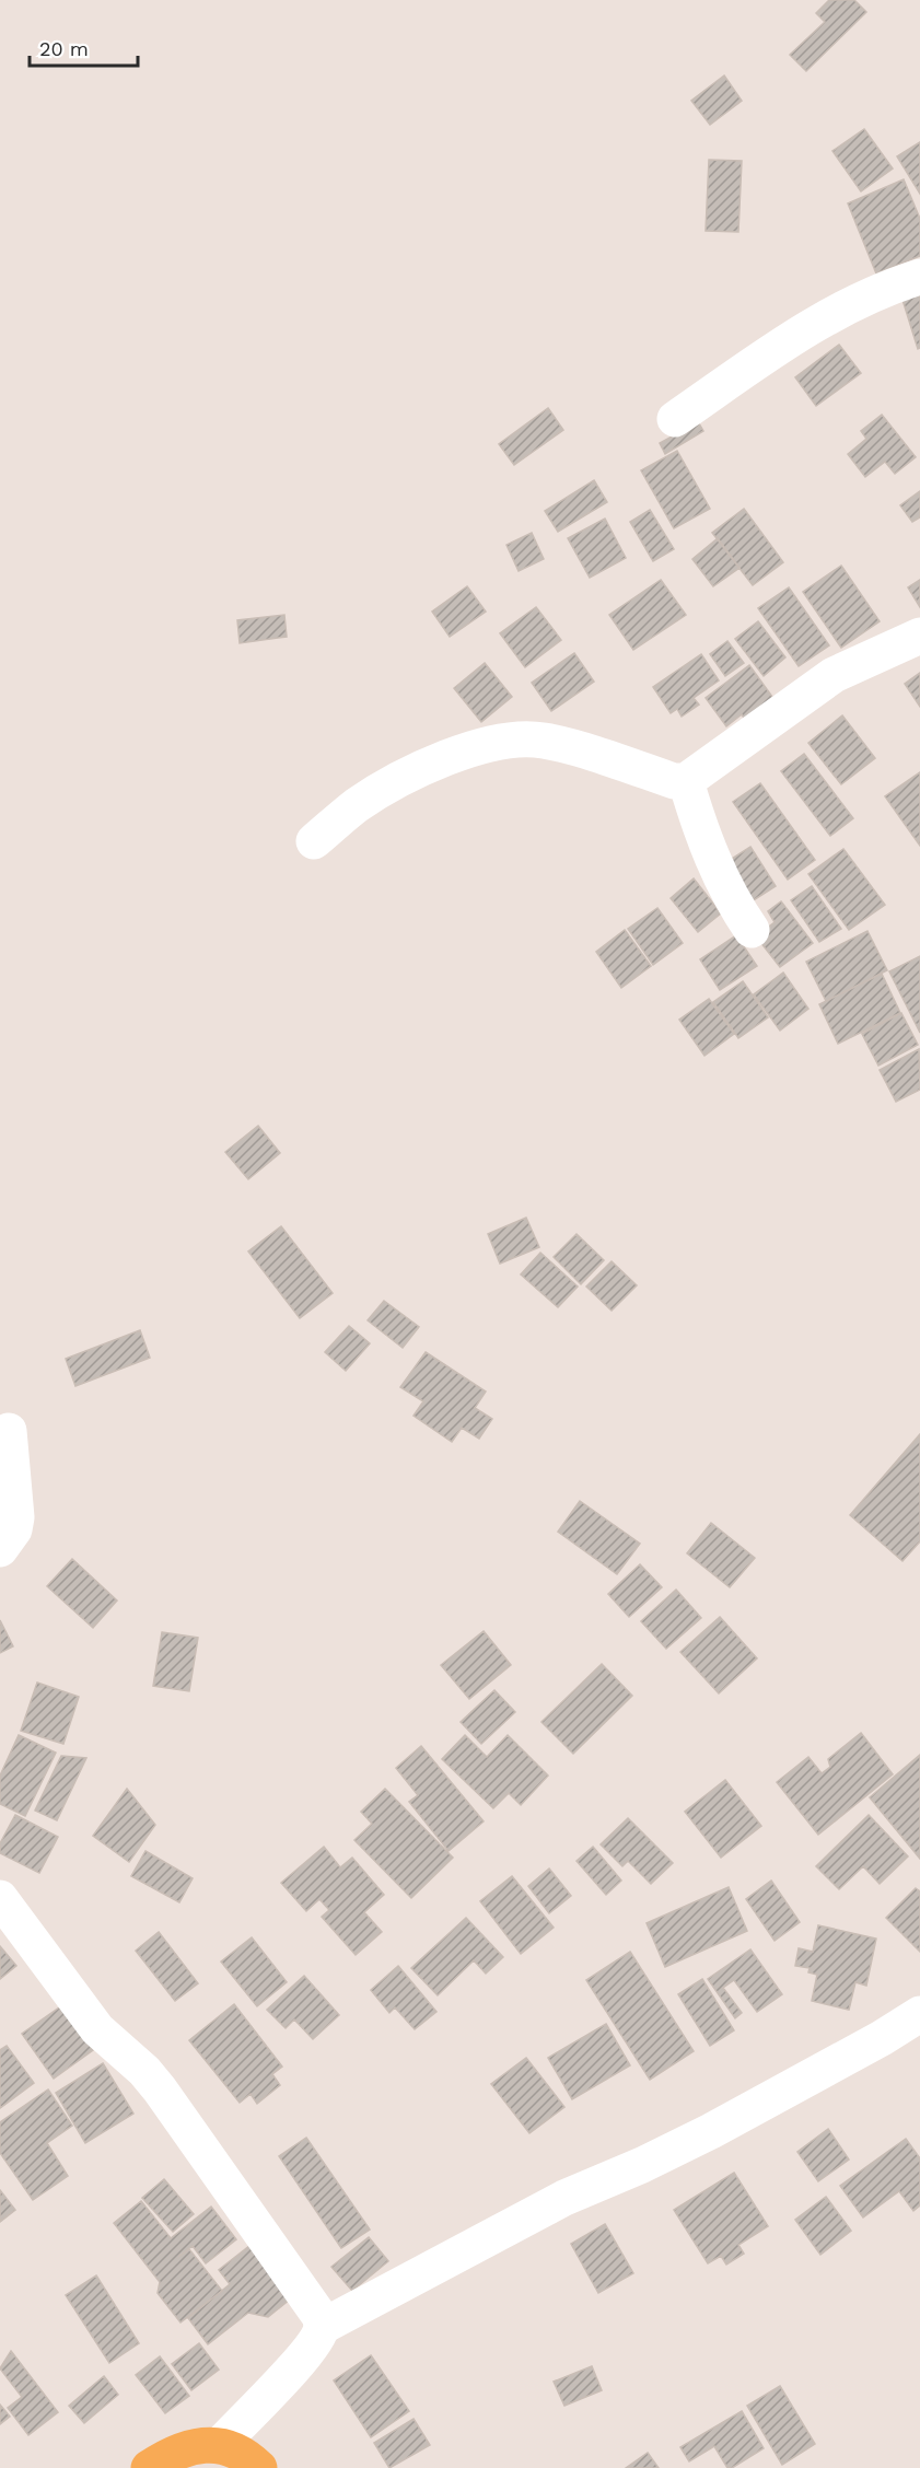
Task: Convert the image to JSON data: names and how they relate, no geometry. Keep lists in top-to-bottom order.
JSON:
{
  "scale_bar": "20 m"
}
